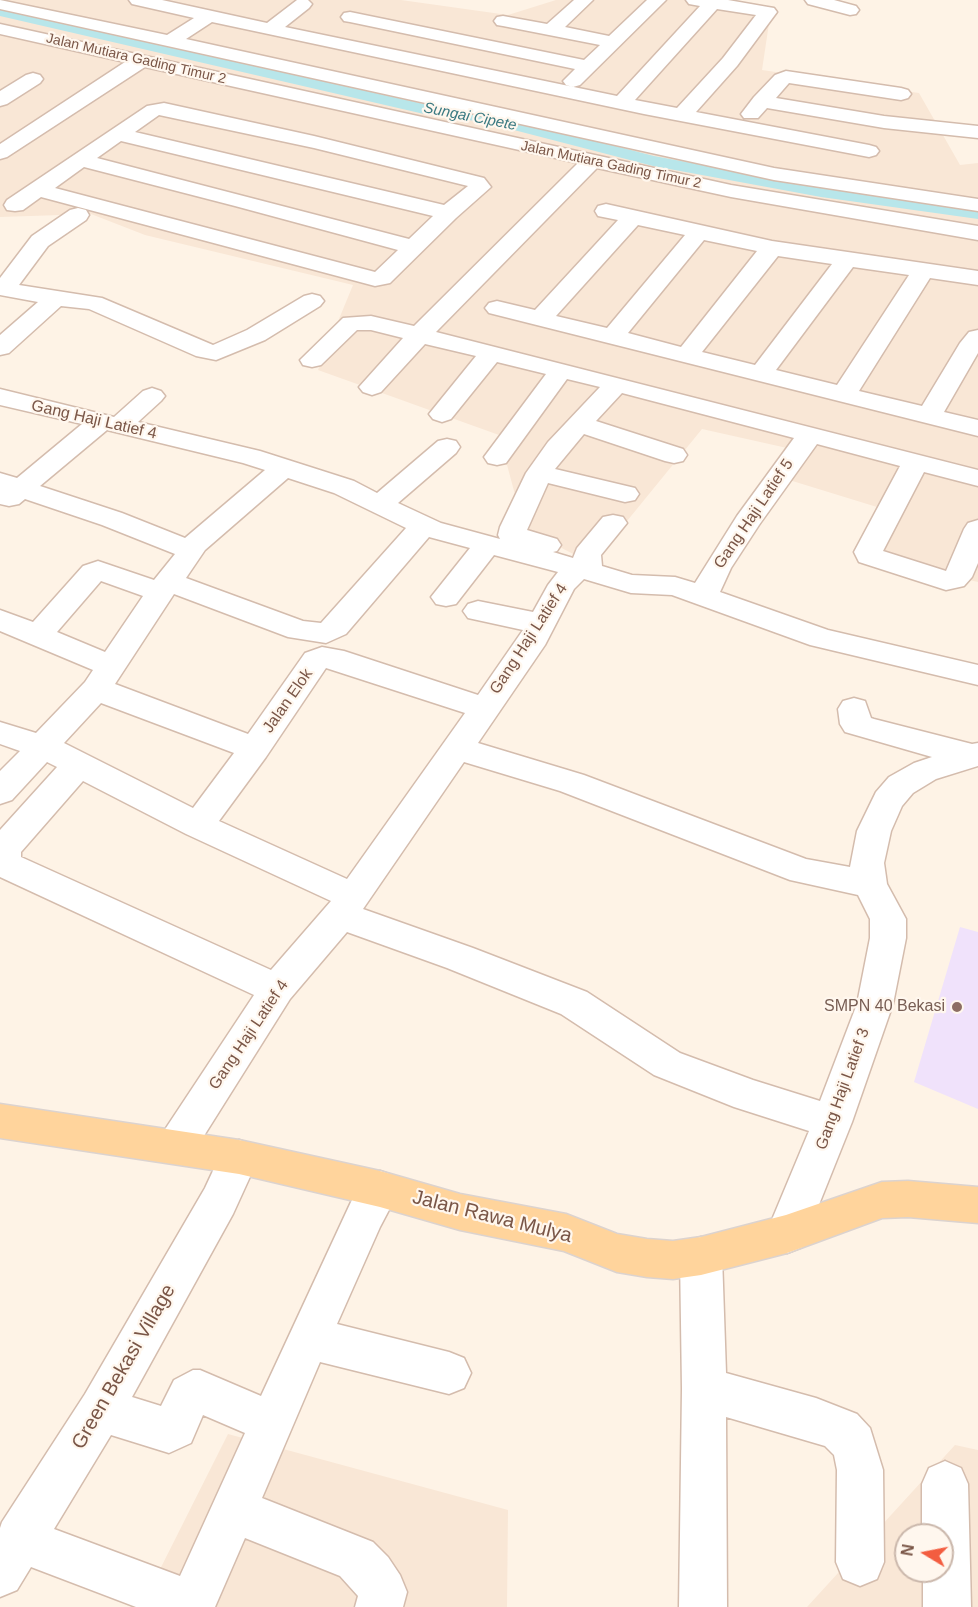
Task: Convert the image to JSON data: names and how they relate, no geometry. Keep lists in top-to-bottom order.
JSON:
{
  "streets": {
    "main road": ["Jalan Rawa Mulya"],
    "street": [
      "Jalan Mutiara Gading Timur 2",
      "Gang Haji Latief 4",
      "Gang Haji Latief 5",
      "Jalan Elok",
      "Gang Haji Latief 3",
      "Green Bekasi Village"
    ]
  },
  "crossings": [
    ["Gang Haji Latief 4", "Jalan Elok"],
    ["Gang Haji Latief 4", "Jalan Rawa Mulya"],
    ["Gang Haji Latief 3", "Jalan Rawa Mulya"],
    ["Jalan Rawa Mulya", "Green Bekasi Village"]
  ],
  "water": ["Sungai Cipete"],
  "places": ["SMPN 40 Bekasi"],
  "north": "left"
}
